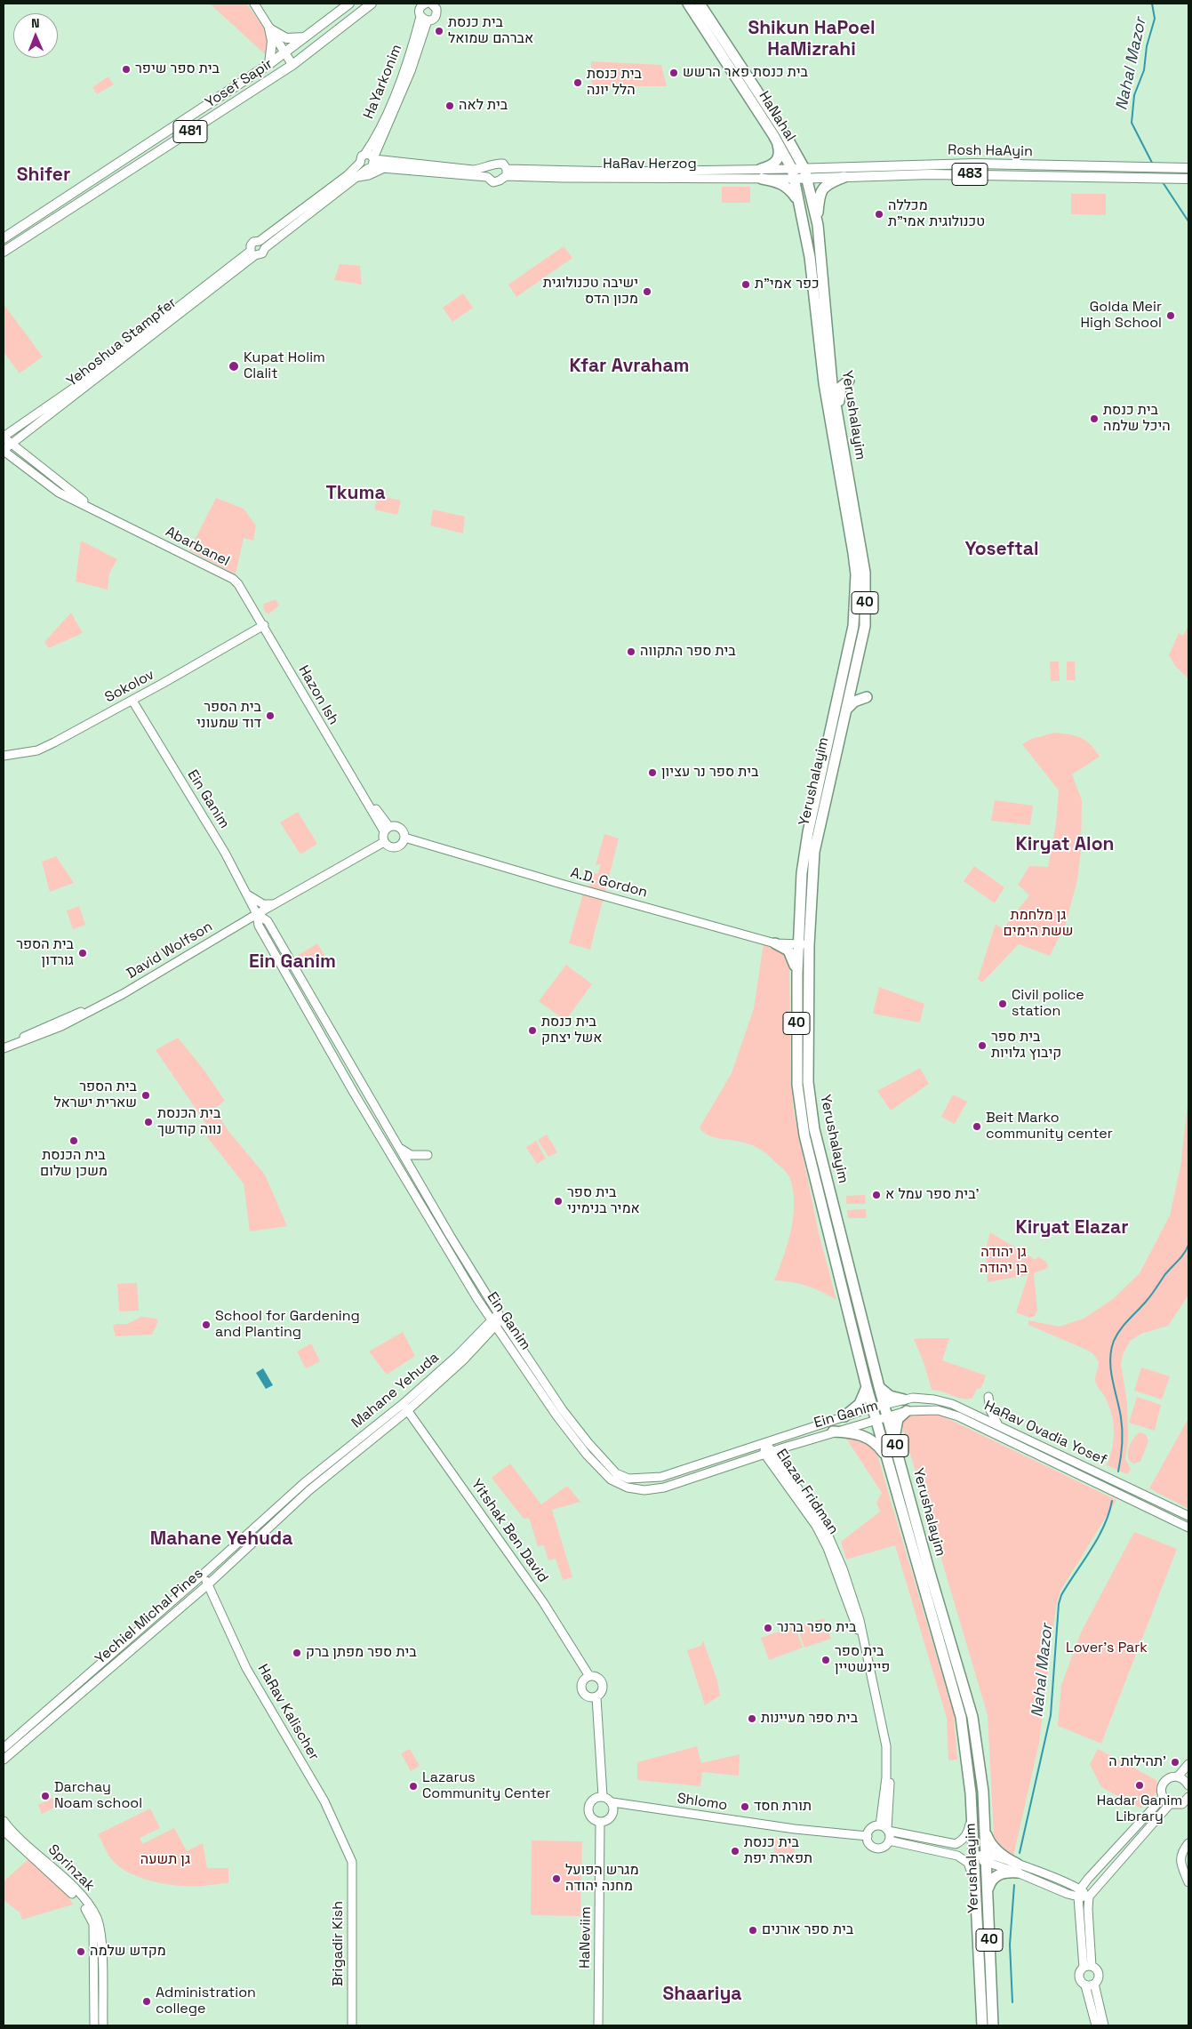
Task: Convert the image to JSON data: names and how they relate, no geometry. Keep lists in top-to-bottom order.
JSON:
{
  "streets": {
    "highway": ["HaNahal", "Yerushalayim", "40"],
    "main road": [
      "Yosef Sapir",
      "481",
      "Rosh HaAyin",
      "483"
    ],
    "street": [
      "HaYarkonim",
      "HaRav Herzog",
      "Yehoshua Stampfer",
      "Abarbanel",
      "Sokolov",
      "Hazon Ish",
      "Ein Ganim",
      "A.D. Gordon",
      "David Wolfson",
      "Mahane Yehuda",
      "HaRav Ovadia Yosef",
      "Elazar Fridman",
      "Yitshak Ben David",
      "Yechiel Michal Pines",
      "HaRav Kalischer",
      "Shlomo",
      "Sprinzak",
      "HaNeviim",
      "Brigadir Kish"
    ]
  },
  "crossings": [
    ["HaYarkonim", "HaRav Herzog"],
    ["HaNahal", "Rosh HaAyin"],
    ["HaNahal", "HaRav Herzog"],
    ["HaNahal", "Yerushalayim"],
    ["Rosh HaAyin", "HaRav Herzog"],
    ["Rosh HaAyin", "Yerushalayim"],
    ["HaRav Herzog", "Yerushalayim"],
    ["Yehoshua Stampfer", "Abarbanel"],
    ["Yerushalayim", "Ein Ganim"],
    ["Yerushalayim", "A.D. Gordon"],
    ["Yerushalayim", "HaRav Ovadia Yosef"],
    ["Abarbanel", "Sokolov"],
    ["Abarbanel", "Hazon Ish"],
    ["Sokolov", "Hazon Ish"],
    ["Sokolov", "Ein Ganim"],
    ["Hazon Ish", "A.D. Gordon"],
    ["Ein Ganim", "David Wolfson"],
    ["Ein Ganim", "Mahane Yehuda"],
    ["Ein Ganim", "HaRav Ovadia Yosef"],
    ["Ein Ganim", "Elazar Fridman"],
    ["Mahane Yehuda", "Yitshak Ben David"],
    ["Mahane Yehuda", "Yechiel Michal Pines"],
    ["Elazar Fridman", "Shlomo"],
    ["Yechiel Michal Pines", "HaRav Kalischer"],
    ["HaRav Kalischer", "Brigadir Kish"],
    ["Shlomo", "HaNeviim"]
  ],
  "districts": [
    "Shikun HaPoel HaMizrahi",
    "Shifer",
    "Kfar Avraham",
    "Tkuma",
    "Yoseftal",
    "Kiryat Alon",
    "Ein Ganim",
    "Kiryat Elazar",
    "Mahane Yehuda",
    "Shaariya"
  ],
  "water": ["Nahal Mazor"],
  "parks": [
    "גן מלחמת ששת הימים",
    "גן יהודה בן יהודה",
    "Lover's Park",
    "גן תשעה"
  ],
  "places": [
    "בית כנסת אברהם שמואל",
    "בית ספר שיפר",
    "בית כנסת פאר הרשש",
    "בית כנסת הלל יונה",
    "בית לאה",
    "מכללה טכנולוגית אמי\"ת",
    "כפר אמי\"ת",
    "ישיבה טכנולוגית מכון הדס",
    "Golda Meir High School",
    "Kupat Holim Clalit",
    "בית כנסת היכל שלמה",
    "בית ספר התקווה",
    "בית הספר דוד שמעוני",
    "בית ספר נר עציון",
    "בית הספר גורדון",
    "Civil police station",
    "בית כנסת אשל יצחק",
    "בית ספר קיבוץ גלויות",
    "בית הספר שארית ישראל",
    "בית הכנסת נווה קודשך",
    "Beit Marko community center",
    "בית הכנסת משכן שלום",
    "בית ספר עמל א'",
    "בית ספר אמיר בנימיני",
    "School for Gardening and Planting",
    "בית ספר ברנר",
    "בית ספר מפתן ברק",
    "בית ספר פיינשטיין",
    "בית ספר מעיינות",
    "תהילות ה'",
    "Hadar Ganim Library",
    "Lazarus Community Center",
    "Darchay Noam school",
    "תורת חסד",
    "בית כנסת תפארת יפת",
    "מגרש הפועל מחנה יהודה",
    "בית ספר אורנים",
    "מקדש שלמה",
    "Administration college"
  ],
  "north": "top"
}
